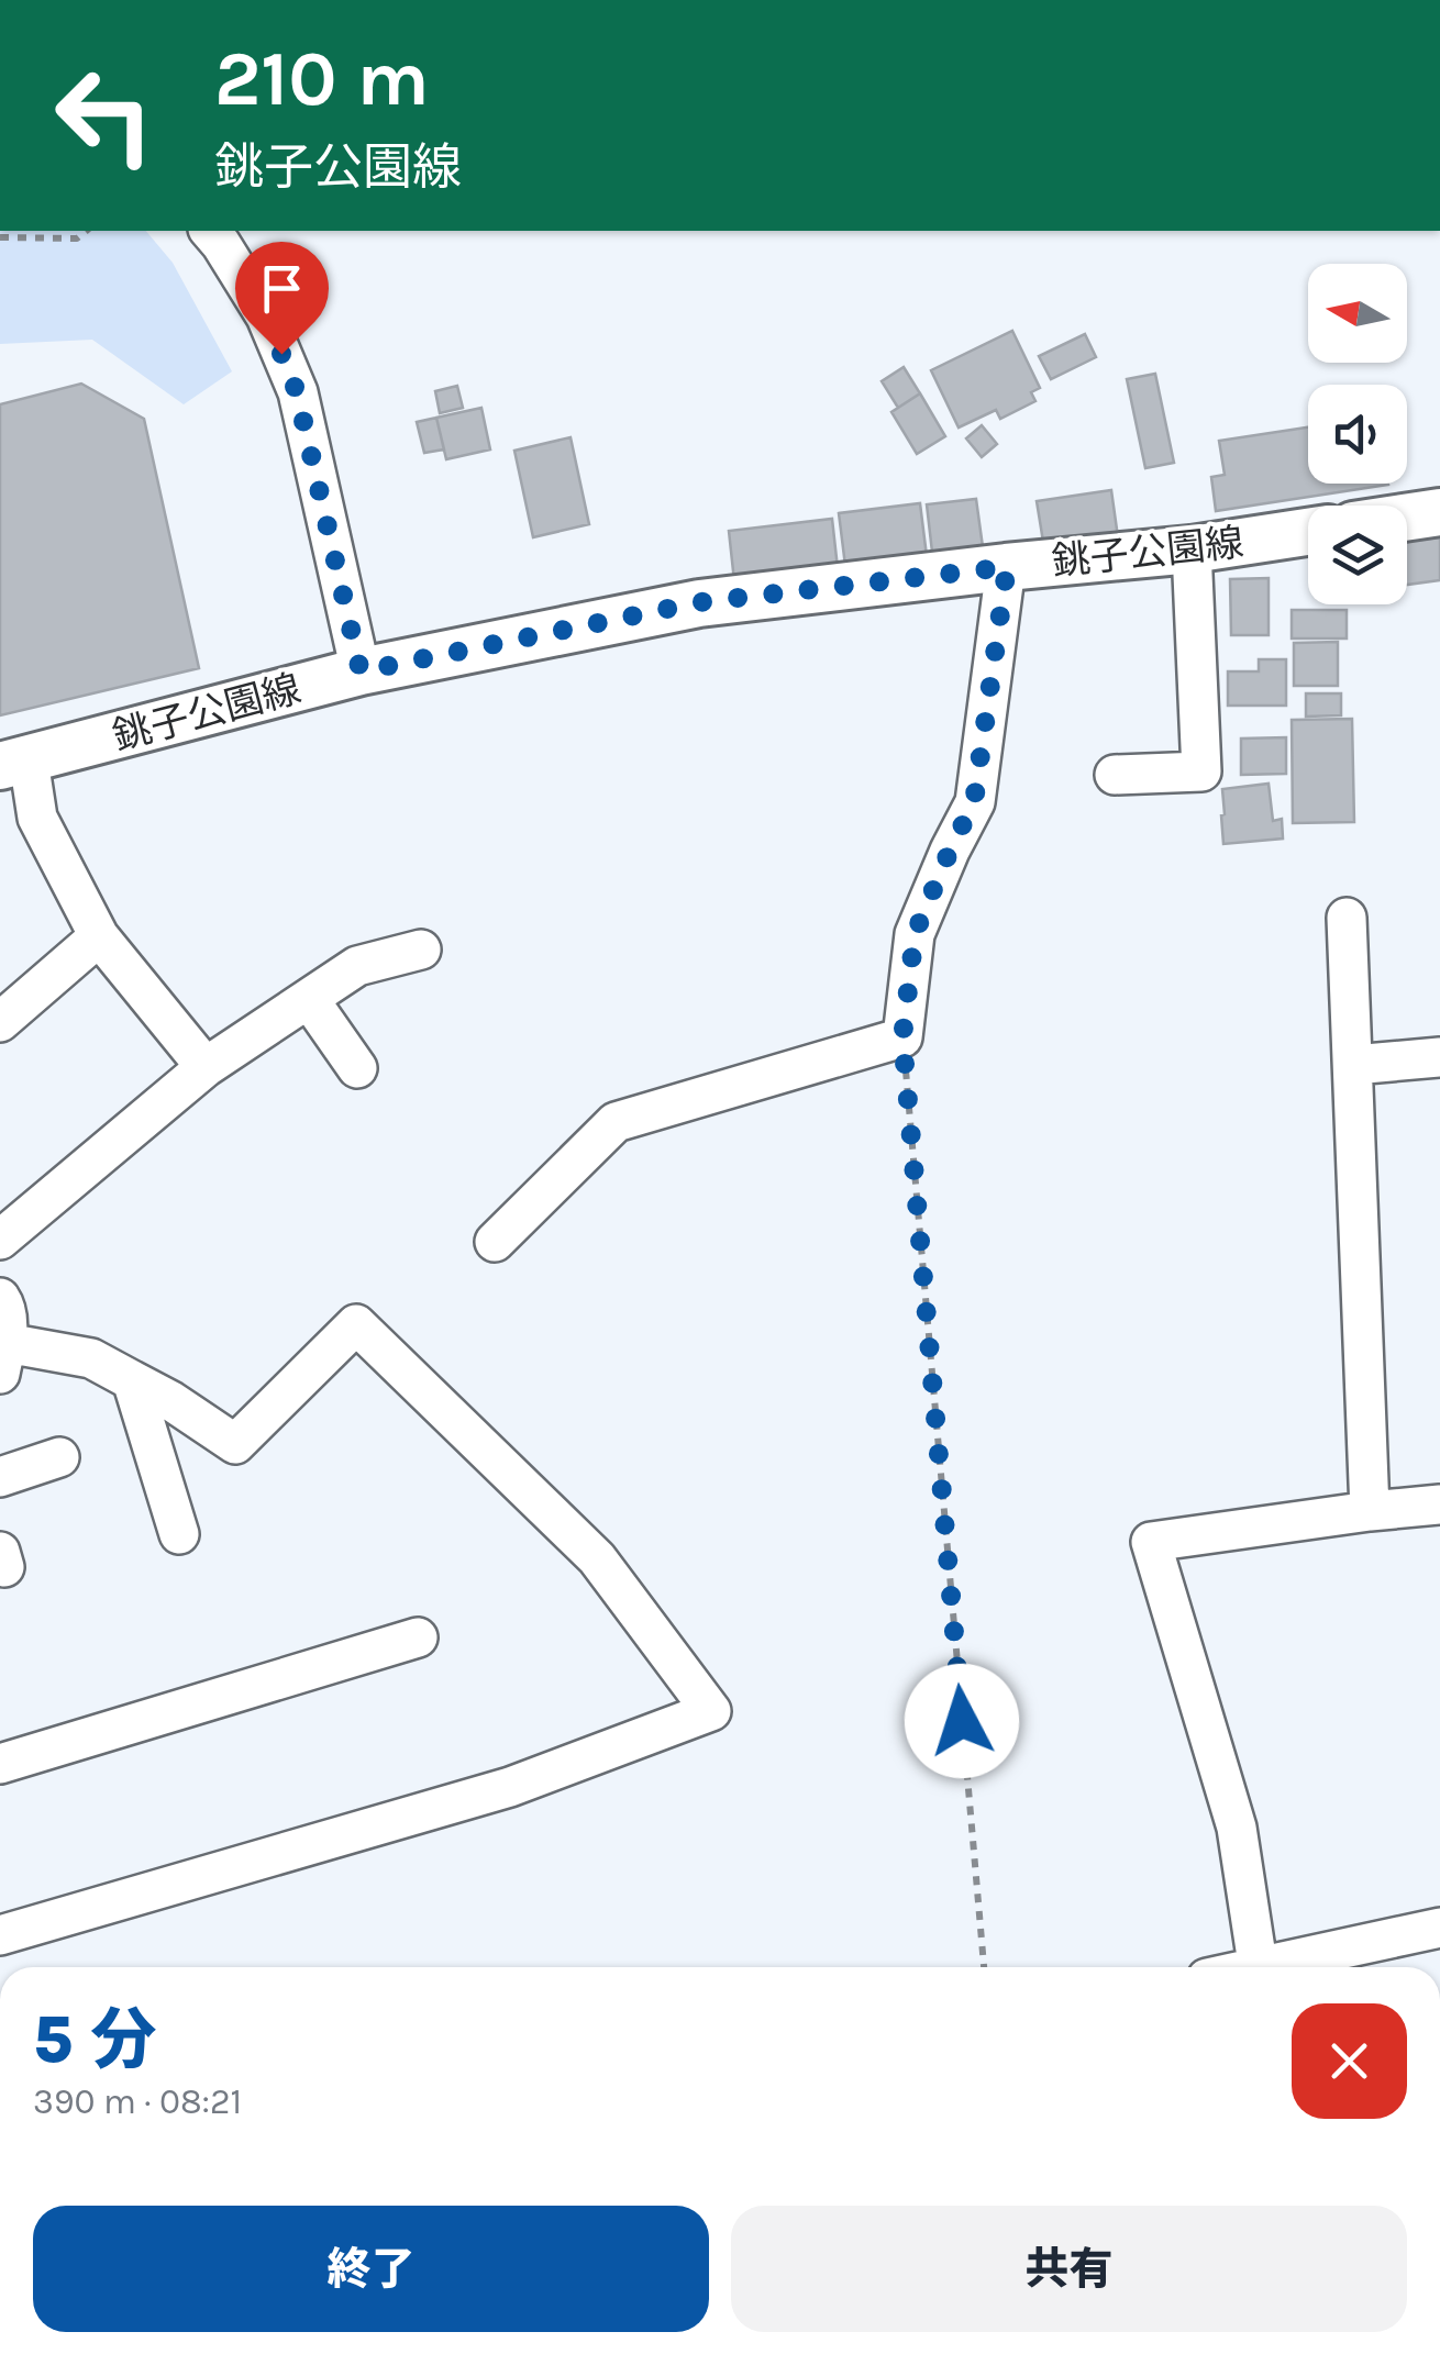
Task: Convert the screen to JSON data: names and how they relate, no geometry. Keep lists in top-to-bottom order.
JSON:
{
  "streets": {
    "main road": ["銚子公園線"]
  },
  "north": "left",
  "page": {
    "turn": ["210 m", "銚子公園線"],
    "heading": ["5 分", "390 m · 08:21"],
    "buttons": ["終了", "共有"]
  }
}
